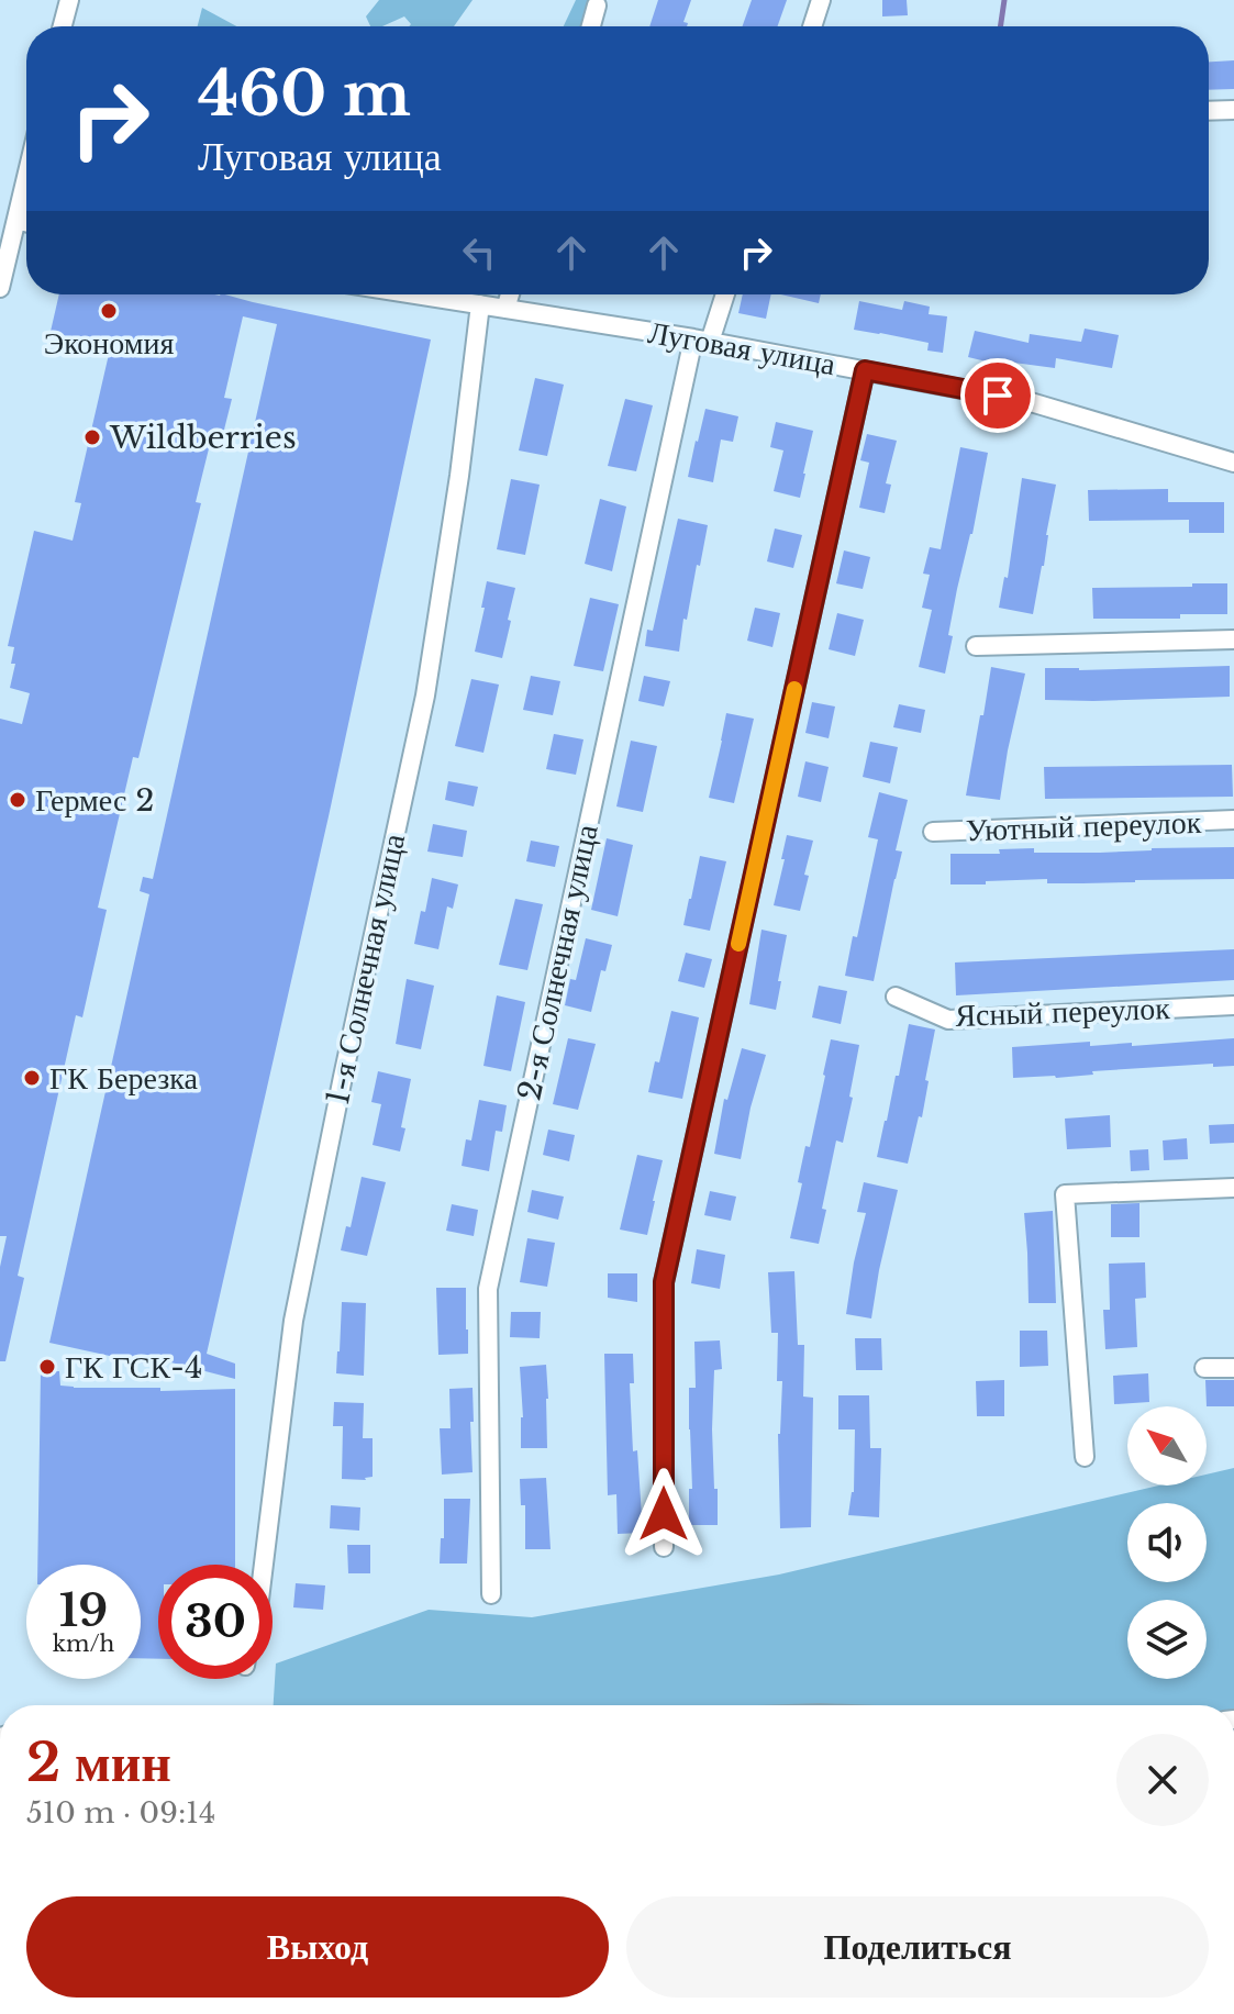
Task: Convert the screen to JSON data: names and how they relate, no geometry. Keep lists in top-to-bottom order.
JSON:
{
  "streets": {
    "street": [
      "Луговая улица",
      "Уютный переулок",
      "2-я Солнечная улица",
      "1-я Солнечная улица",
      "Ясный переулок"
    ]
  },
  "crossings": [
    ["Луговая улица", "2-я Солнечная улица"],
    ["Луговая улица", "1-я Солнечная улица"]
  ],
  "places": [
    "Экономия",
    "Wildberries",
    "Гермес 2",
    "ГК Березка",
    "ГК ГСК-4"
  ],
  "north": "top left",
  "page": {
    "turn": ["460 m", "Луговая улица"],
    "speed": "19 km/h",
    "limit": "30",
    "heading": ["2 мин", "510 m · 09:14"],
    "buttons": ["Выход", "Поделиться"]
  }
}
